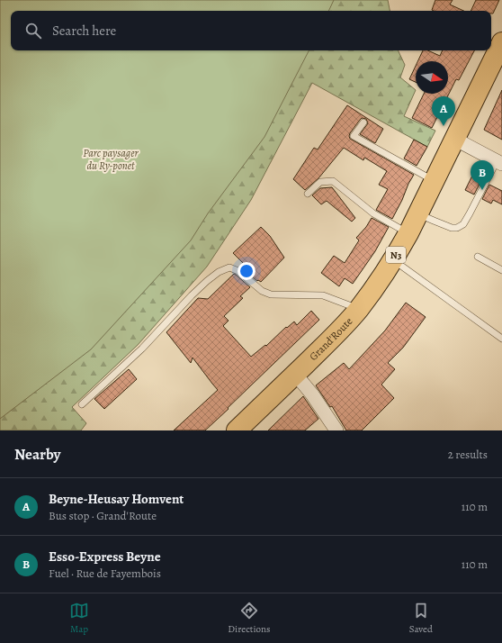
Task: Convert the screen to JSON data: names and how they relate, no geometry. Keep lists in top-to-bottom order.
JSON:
{
  "streets": {
    "main road": ["N3", "Grand'Route"]
  },
  "parks": ["Parc paysager du Ry-ponet"],
  "north": "right",
  "page": {
    "search": "Search here",
    "pins": ["A", "B"],
    "heading": ["Nearby", "2 results"],
    "list": [
      {
        "mark": "A",
        "name": "Beyne-Heusay Homvent",
        "note": "Bus stop · Grand'Route",
        "value": "110 m"
      },
      {
        "mark": "B",
        "name": "Esso-Express Beyne",
        "note": "Fuel · Rue de Fayembois",
        "value": "110 m"
      }
    ],
    "nav": ["Map", "Directions", "Saved"]
  }
}
